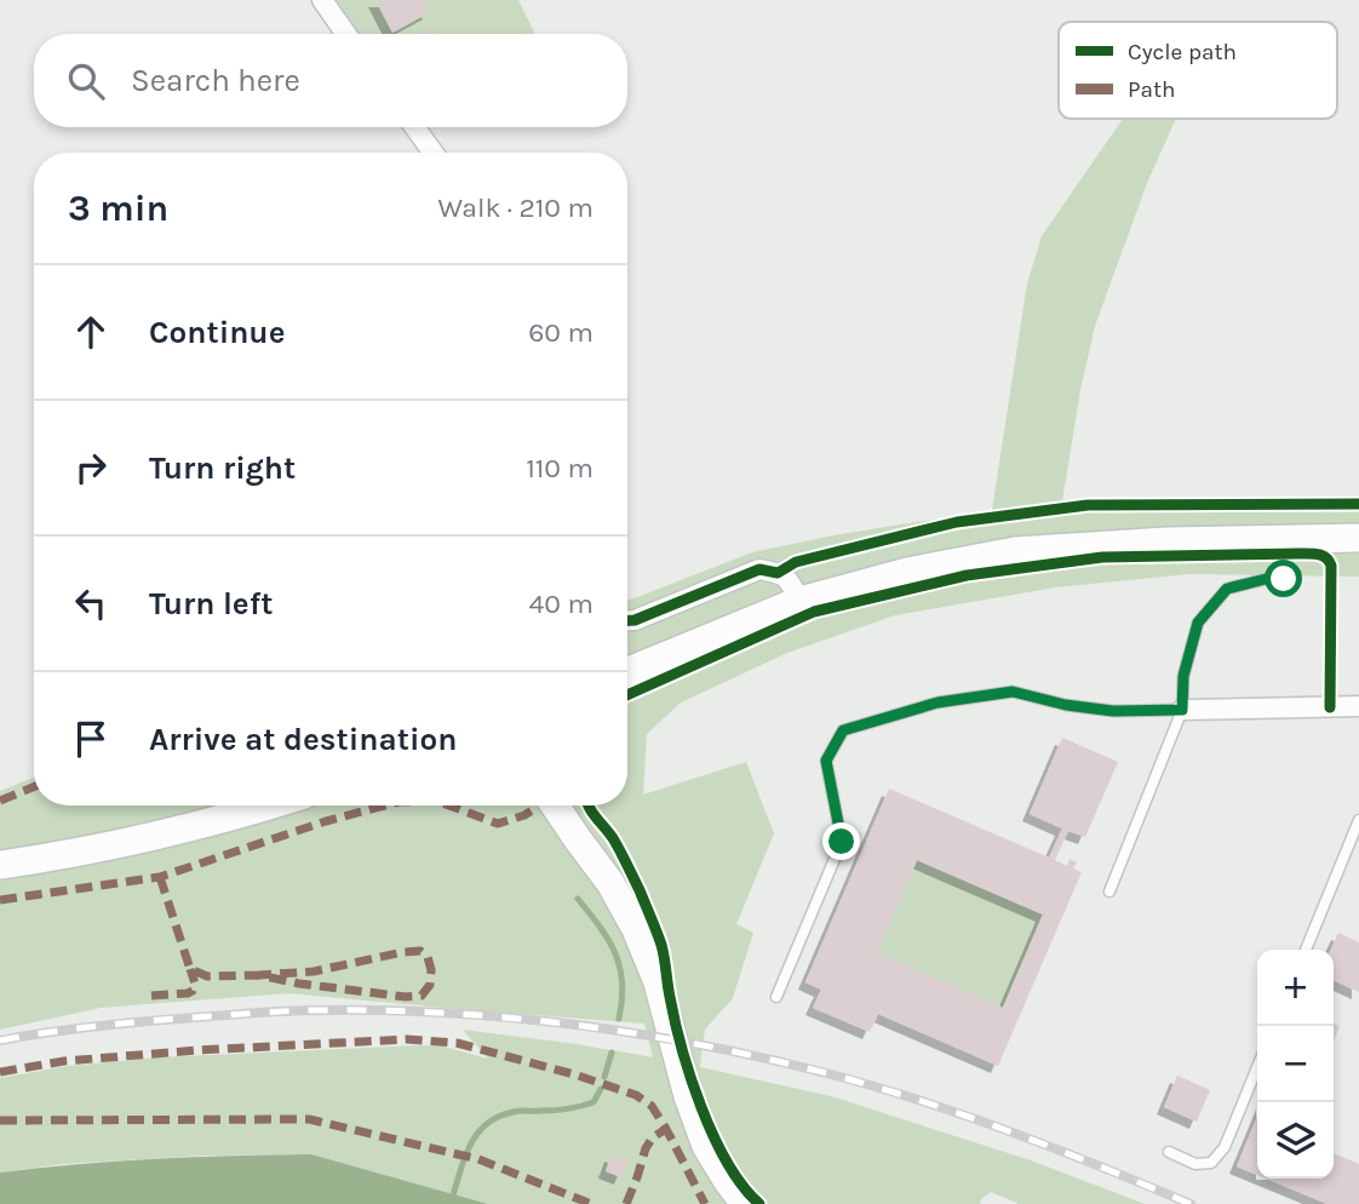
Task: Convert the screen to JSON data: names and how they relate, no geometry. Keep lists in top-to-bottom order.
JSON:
{
  "legend": ["Cycle path", "Path"],
  "page": {
    "search": "Search here",
    "heading": ["3 min", "Walk · 210 m"],
    "list": [
      ["Continue", "60 m"],
      ["Turn right", "110 m"],
      ["Turn left", "40 m"],
      "Arrive at destination"
    ],
    "map_buttons": ["+", "−"]
  }
}
